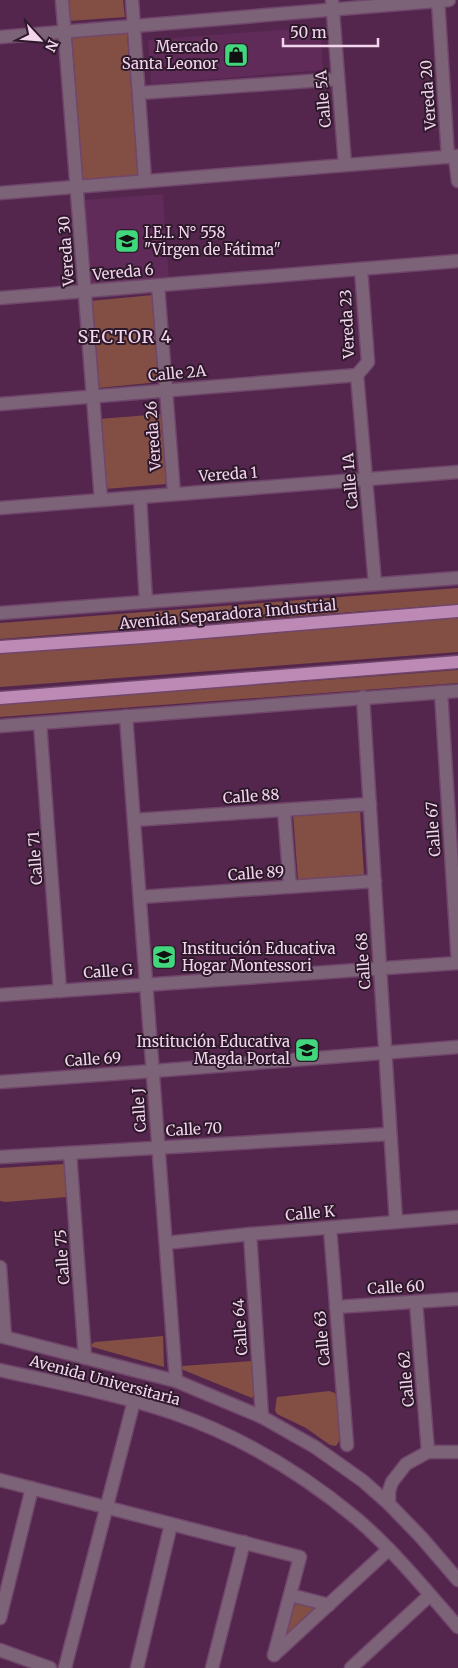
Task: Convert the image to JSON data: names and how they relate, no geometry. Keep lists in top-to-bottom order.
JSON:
{
  "streets": {
    "main road": ["Avenida Separadora Industrial"],
    "street": [
      "Vereda 20",
      "Calle 5A",
      "Vereda 30",
      "Vereda 6",
      "Vereda 23",
      "Calle 2A",
      "Vereda 26",
      "Vereda 1",
      "Calle 1A",
      "Calle 88",
      "Calle 67",
      "Calle 71",
      "Calle 89",
      "Calle 68",
      "Calle G",
      "Calle 69",
      "Calle J",
      "Calle 70",
      "Calle K",
      "Calle 75",
      "Calle 60",
      "Calle 64",
      "Calle 63",
      "Calle 62",
      "Avenida Universitaria"
    ]
  },
  "crossings": [
    ["Vereda 30", "Vereda 6"],
    ["Vereda 30", "Calle 2A"],
    ["Vereda 30", "Vereda 1"],
    ["Vereda 6", "Vereda 23"],
    ["Vereda 6", "Vereda 26"],
    ["Vereda 23", "Calle 2A"],
    ["Vereda 23", "Calle 1A"],
    ["Calle 2A", "Vereda 26"],
    ["Calle 2A", "Calle 1A"],
    ["Vereda 26", "Vereda 1"],
    ["Vereda 1", "Calle 1A"],
    ["Calle 1A", "Avenida Separadora Industrial"],
    ["Calle 88", "Calle 68"],
    ["Calle 88", "Calle J"],
    ["Calle 67", "Calle G"],
    ["Calle 71", "Calle G"],
    ["Calle 89", "Calle 68"],
    ["Calle 89", "Calle J"],
    ["Calle 68", "Calle G"],
    ["Calle 68", "Calle 69"],
    ["Calle 68", "Calle 70"],
    ["Calle 68", "Calle K"],
    ["Calle G", "Calle J"],
    ["Calle 69", "Calle J"],
    ["Calle J", "Calle 70"],
    ["Calle J", "Calle K"],
    ["Calle J", "Avenida Universitaria"],
    ["Calle 70", "Calle 75"],
    ["Calle K", "Calle 64"],
    ["Calle K", "Calle 63"],
    ["Calle 75", "Avenida Universitaria"],
    ["Calle 60", "Calle 63"],
    ["Calle 60", "Calle 62"],
    ["Calle 64", "Avenida Universitaria"]
  ],
  "districts": ["SECTOR 4"],
  "places": {
    "shop": ["Mercado Santa Leonor"],
    "school or university": ["I.E.I. N° 558 \"Virgen de Fátima\"", "Institución Educativa Hogar Montessori", "Institución Educativa Magda Portal"]
  },
  "scale_bar": "50 m",
  "north": "bottom right"
}
